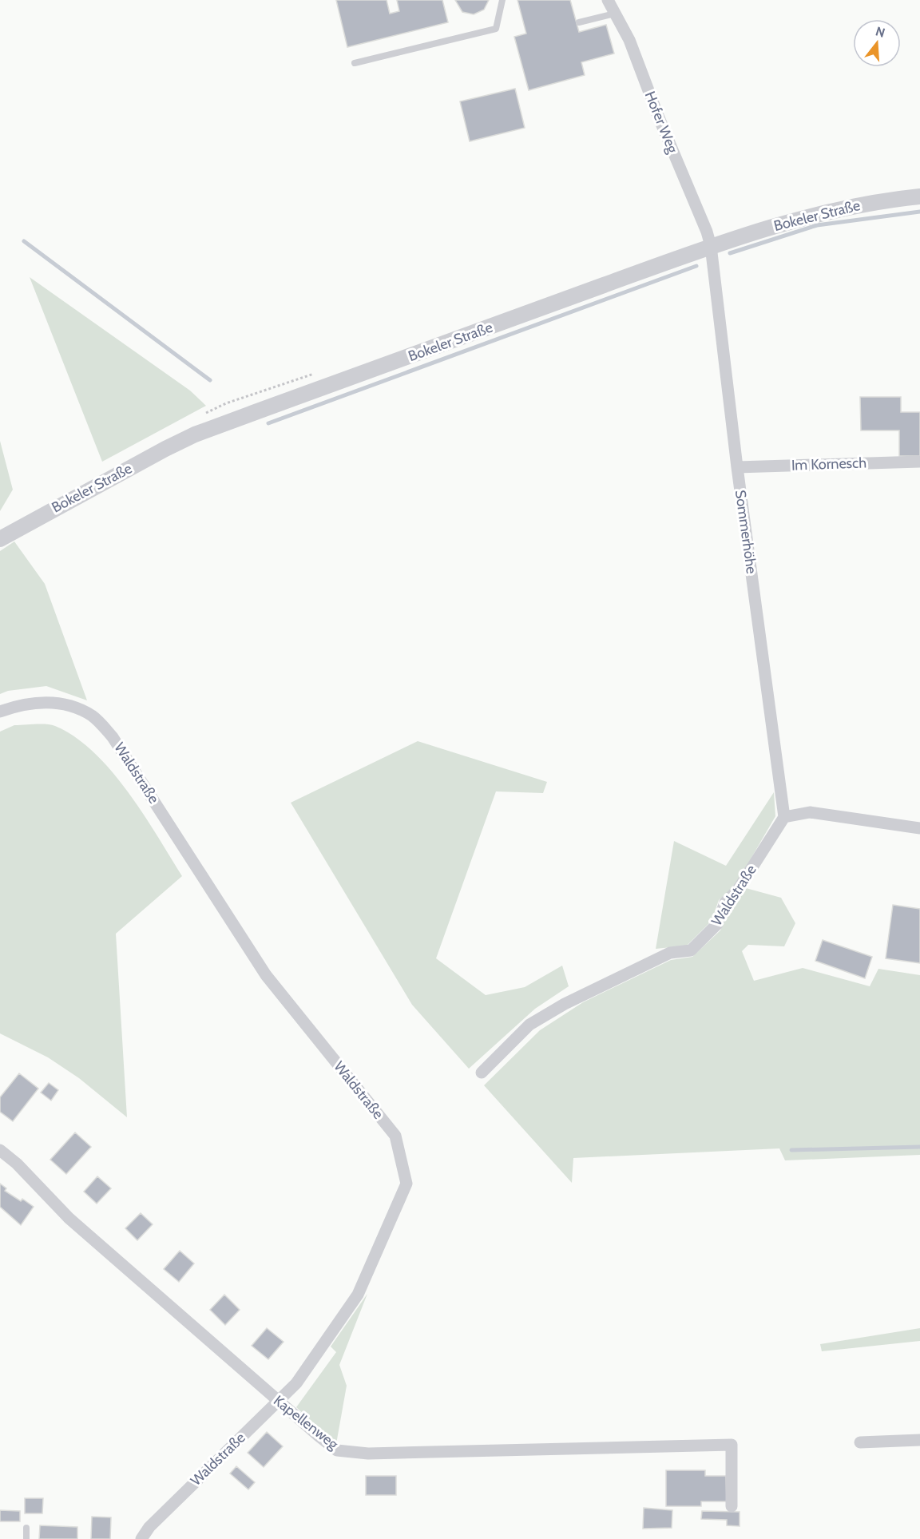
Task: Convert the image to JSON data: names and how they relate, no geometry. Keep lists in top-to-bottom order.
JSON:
{
  "streets": {
    "street": [
      "Hofer Weg",
      "Bokeler Straße",
      "Im Kornesch",
      "Sommerhöhe",
      "Waldstraße",
      "Kapellenweg"
    ]
  },
  "crossings": [
    ["Hofer Weg", "Bokeler Straße"],
    ["Hofer Weg", "Sommerhöhe"],
    ["Bokeler Straße", "Sommerhöhe"],
    ["Im Kornesch", "Sommerhöhe"],
    ["Sommerhöhe", "Waldstraße"],
    ["Waldstraße", "Kapellenweg"]
  ],
  "north": "top"
}
